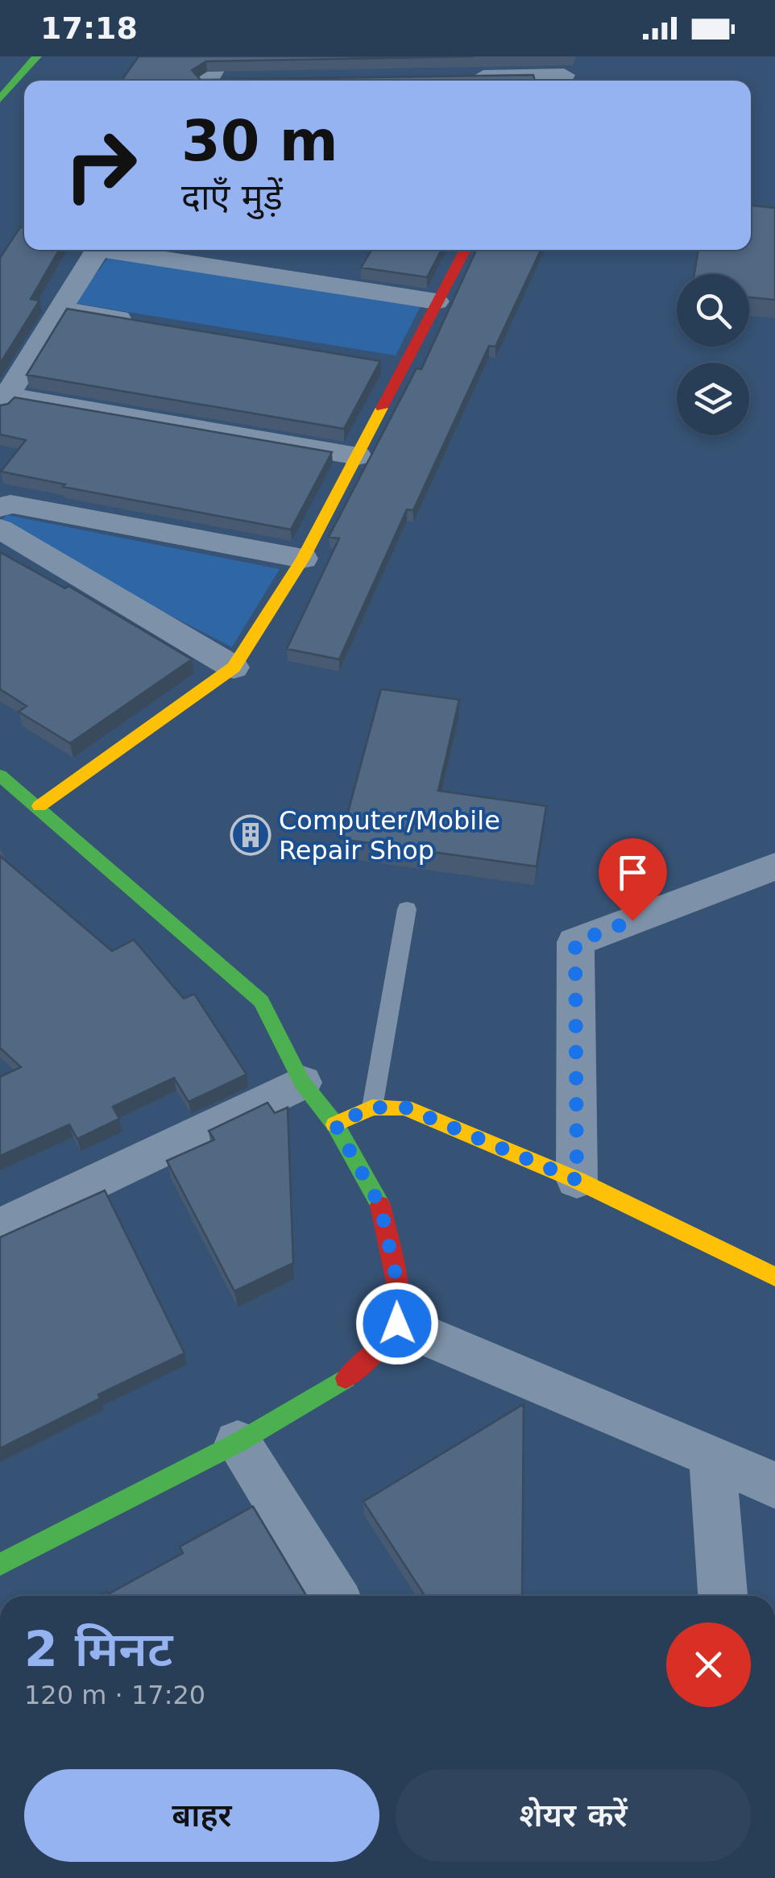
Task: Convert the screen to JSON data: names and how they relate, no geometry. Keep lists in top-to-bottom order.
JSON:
{
  "places": {
    "building": ["Computer/Mobile Repair Shop"]
  },
  "page": {
    "status": "17:18",
    "turn": ["30 m", "दाएँ मुड़ें"],
    "heading": ["2 मिनट", "120 m · 17:20"],
    "buttons": ["बाहर", "शेयर करें"]
  }
}
